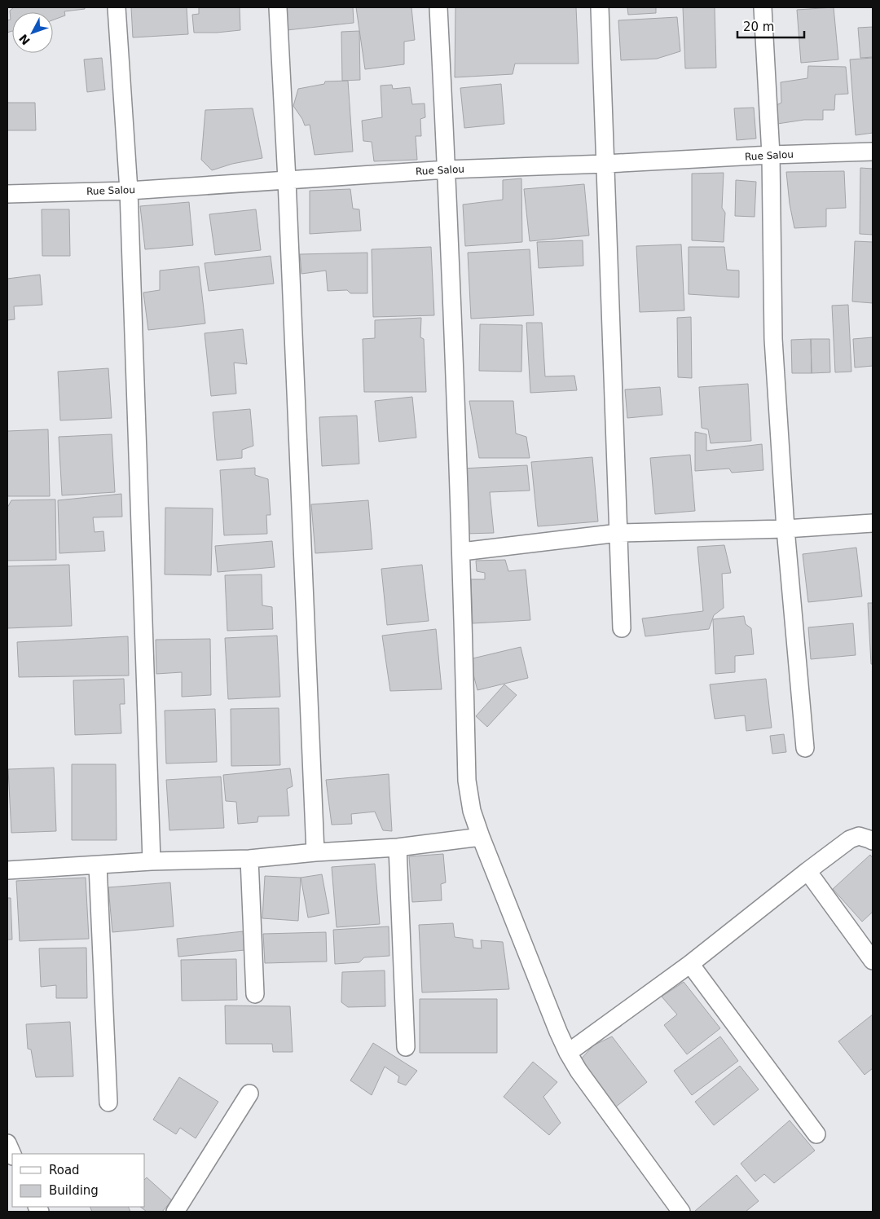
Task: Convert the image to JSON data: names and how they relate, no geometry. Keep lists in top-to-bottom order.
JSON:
{
  "streets": {
    "street": ["Rue Salou"]
  },
  "legend": ["Road", "Building"],
  "scale_bar": "20 m",
  "north": "bottom left"
}
